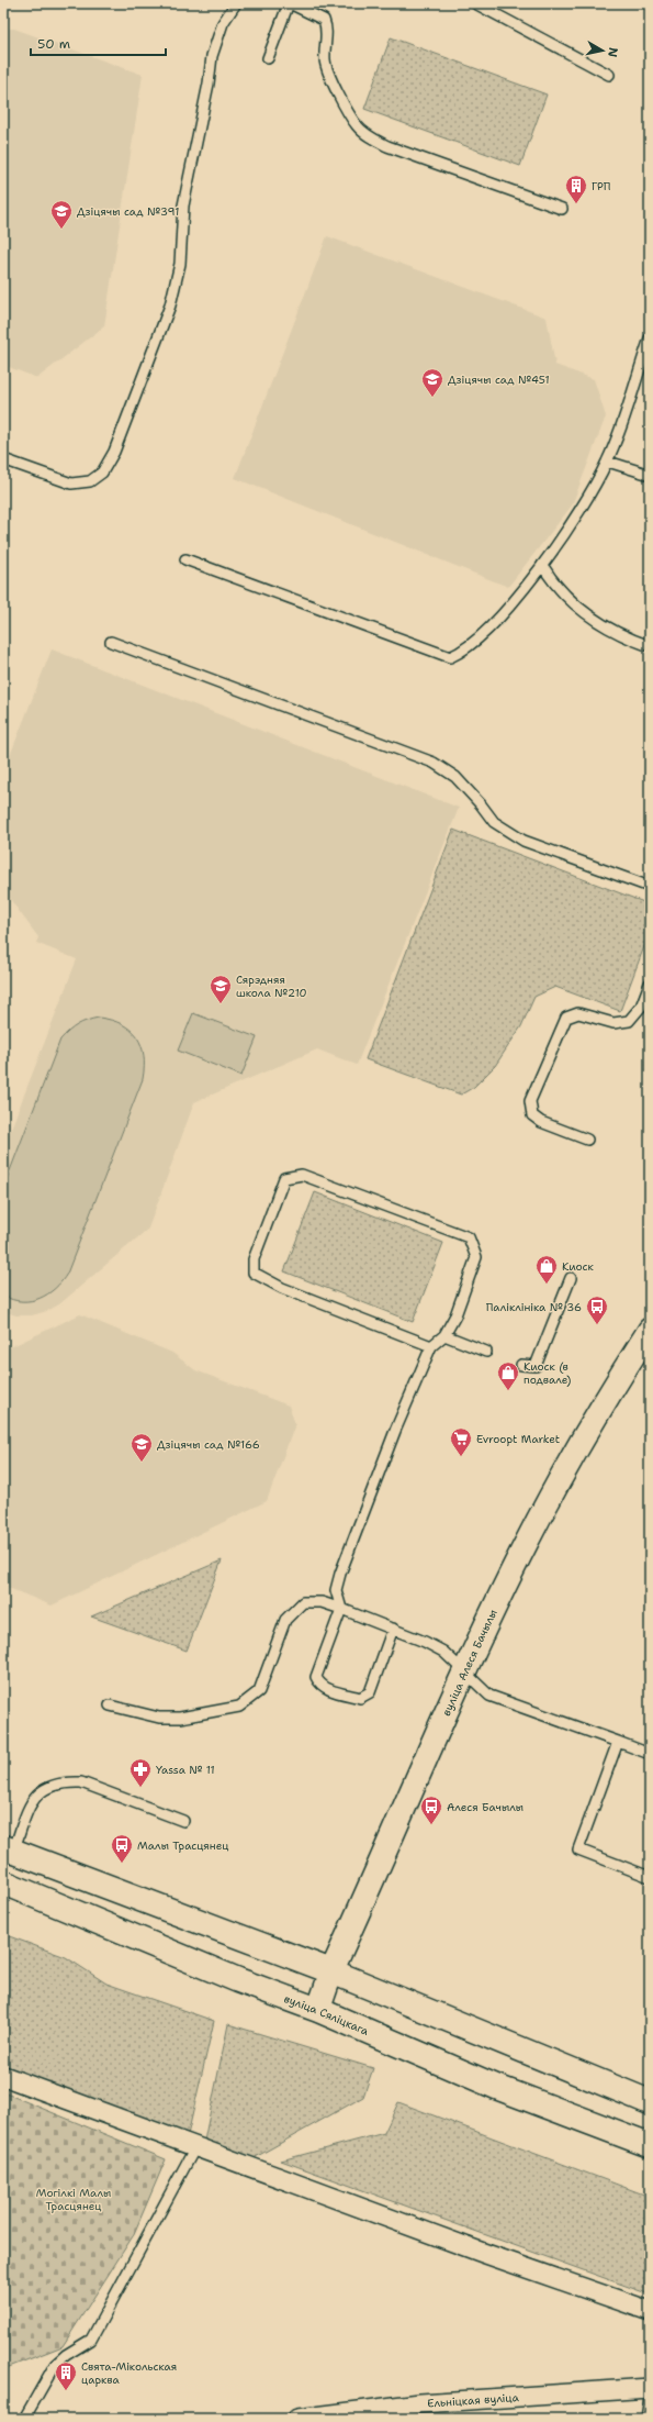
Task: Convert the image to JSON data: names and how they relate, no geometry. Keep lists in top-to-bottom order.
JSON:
{
  "streets": {
    "main road": ["вуліца Сяліцкага"],
    "street": ["вуліца Алеся Бачылы", "Ельніцкая вуліца"]
  },
  "crossings": [
    ["вуліца Алеся Бачылы", "вуліца Сяліцкага"]
  ],
  "parks": ["Могілкі Малы Трасцянец"],
  "places": {
    "building": ["ГРП", "Свята-Мікольская царква"],
    "school or university": [
      "Дзіцячы сад №391",
      "Дзіцячы сад №451",
      "Сярэдняя школа №210",
      "Дзіцячы сад №166"
    ],
    "shop": ["Киоск", "Киоск (в подвале)"],
    "bus stop": ["Паліклініка № 36", "Алеся Бачылы", "Малы Трасцянец"],
    "supermarket": ["Evroopt Market"],
    "pharmacy": ["Yassa № 11"]
  },
  "scale_bar": "50 m",
  "north": "right"
}
